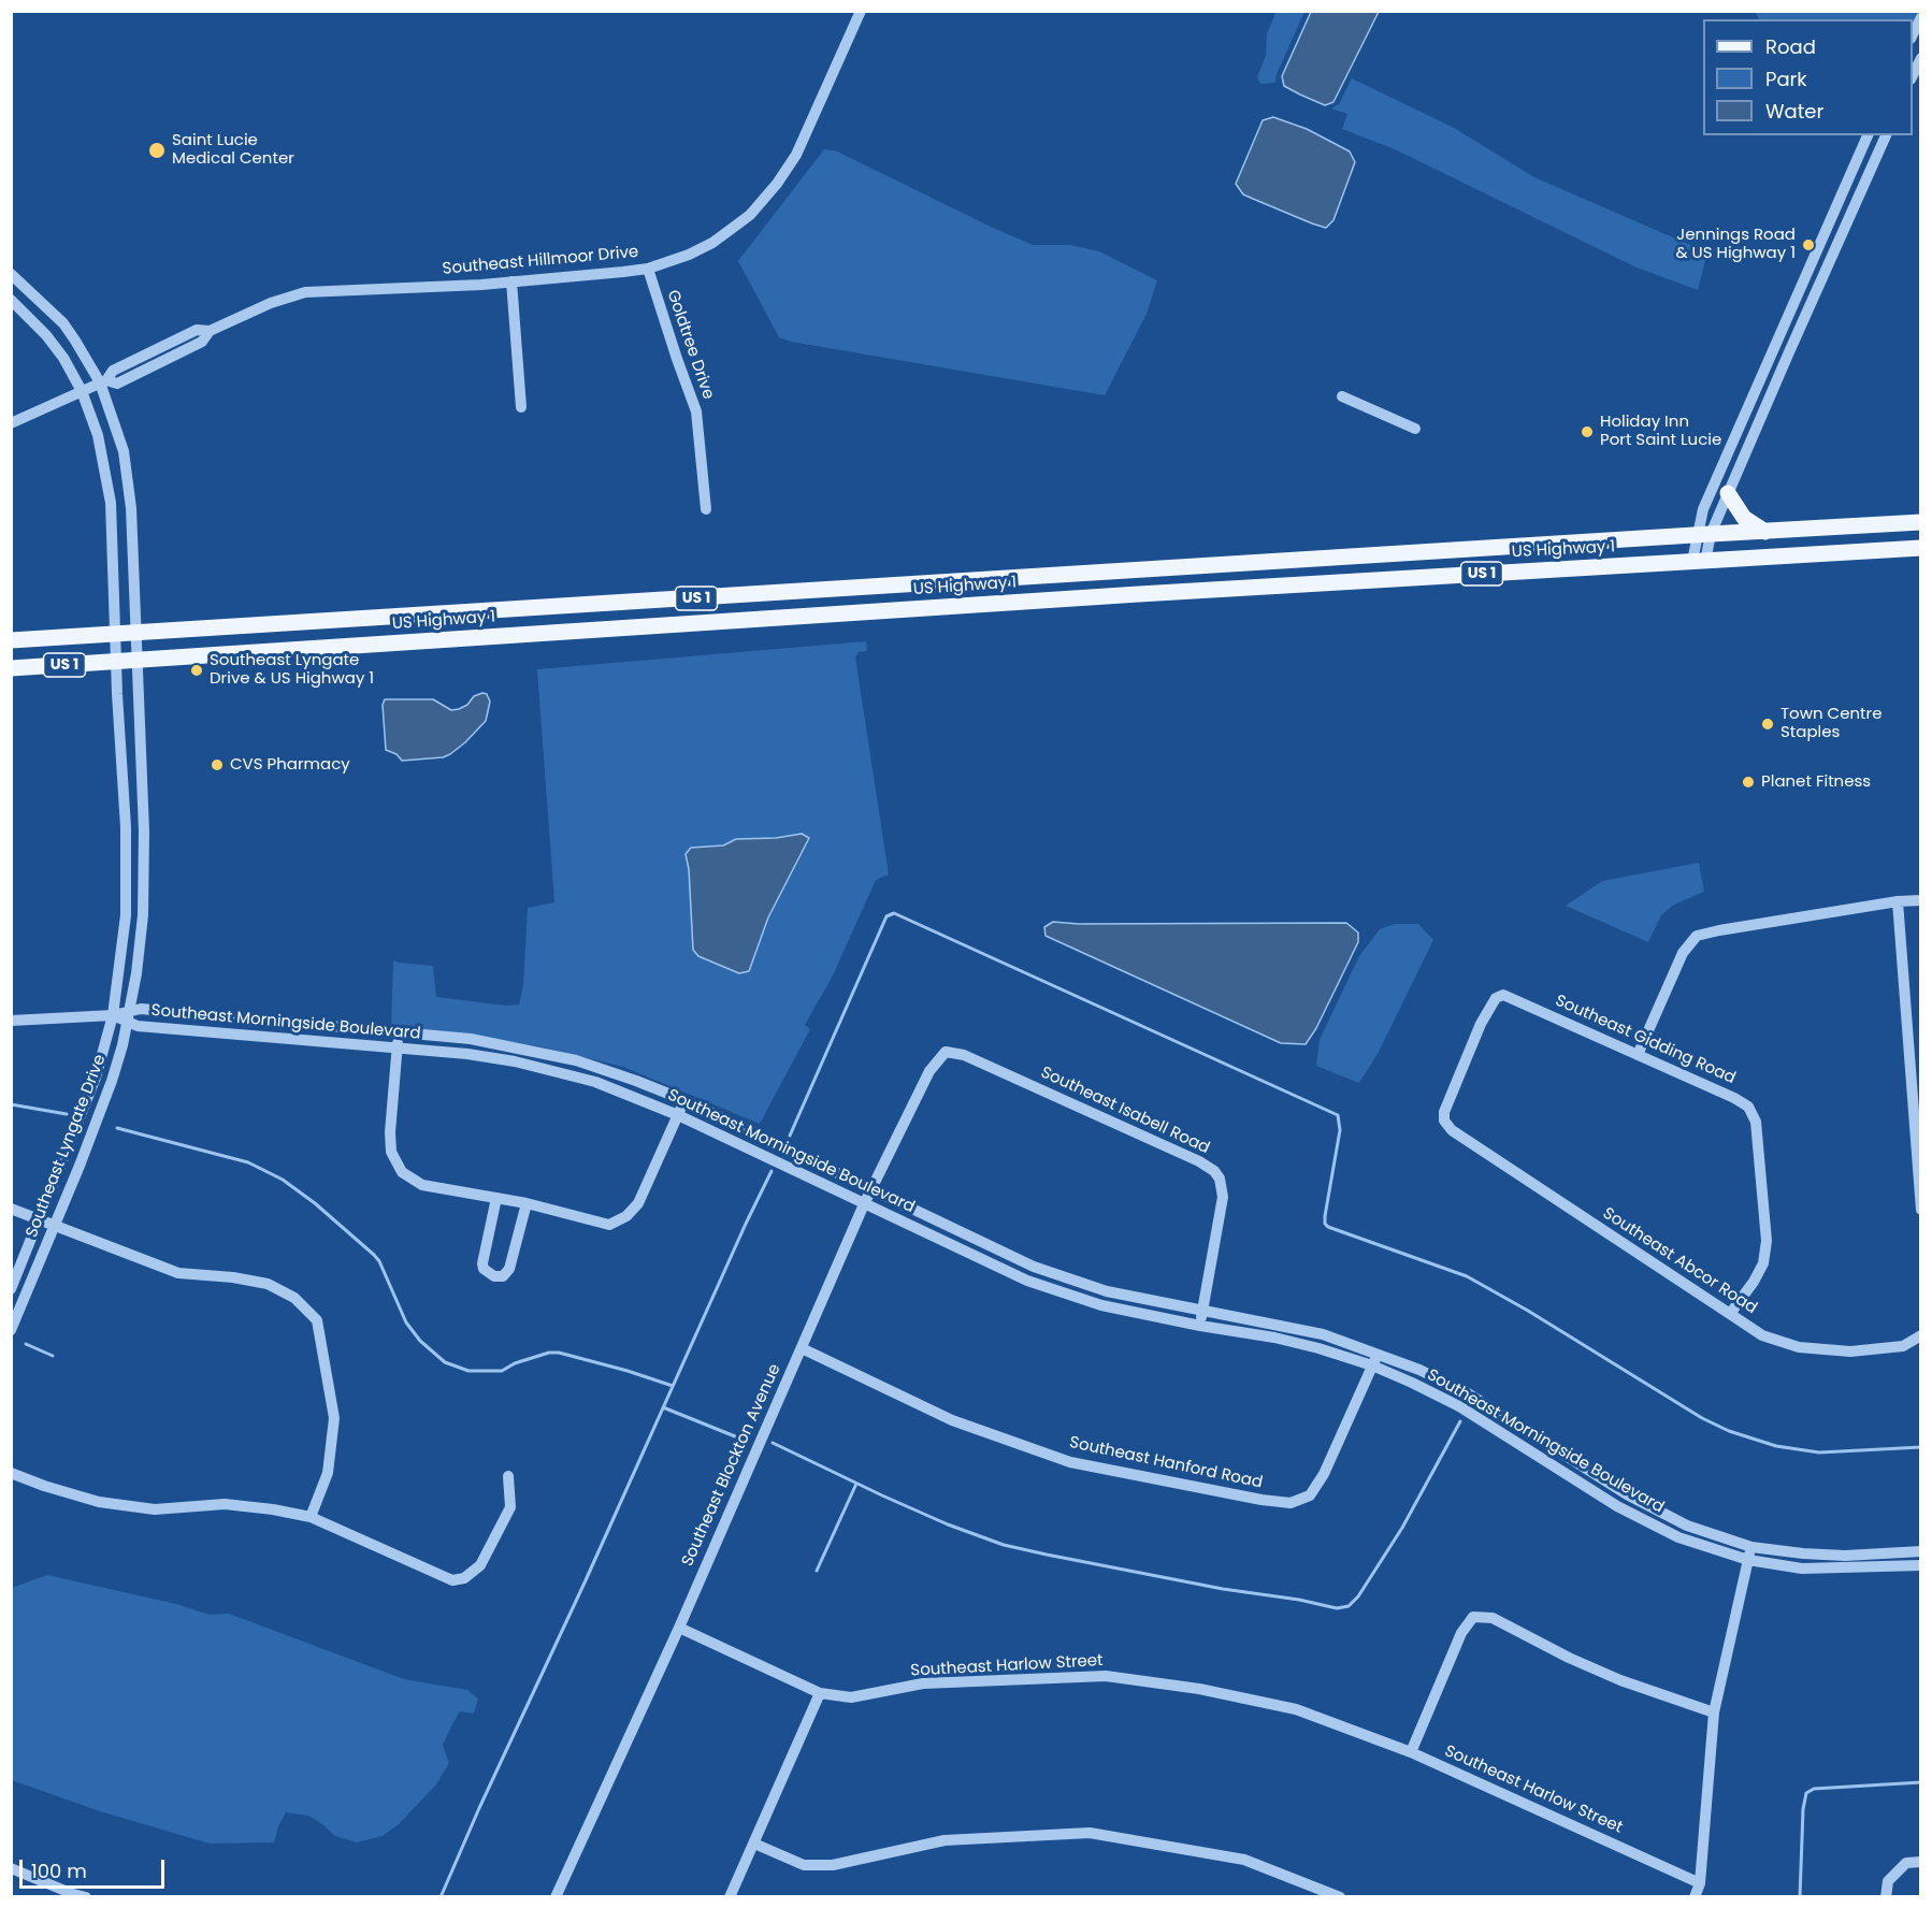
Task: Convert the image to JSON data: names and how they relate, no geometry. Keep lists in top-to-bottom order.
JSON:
{
  "streets": {
    "main road": ["US Highway 1", "US 1"],
    "street": [
      "Southeast Hillmoor Drive",
      "Goldtree Drive",
      "Southeast Morningside Boulevard",
      "Southeast Gidding Road",
      "Southeast Isabell Road",
      "Southeast Lyngate Drive",
      "Southeast Abcor Road",
      "Southeast Hanford Road",
      "Southeast Blockton Avenue",
      "Southeast Harlow Street"
    ]
  },
  "crossings": [
    ["Southeast Hillmoor Drive", "Goldtree Drive"],
    ["Southeast Hillmoor Drive", "Southeast Lyngate Drive"],
    ["US Highway 1", "Southeast Lyngate Drive"],
    ["Southeast Morningside Boulevard", "Southeast Isabell Road"],
    ["Southeast Morningside Boulevard", "Southeast Lyngate Drive"],
    ["Southeast Morningside Boulevard", "Southeast Hanford Road"],
    ["Southeast Morningside Boulevard", "Southeast Blockton Avenue"],
    ["Southeast Gidding Road", "Southeast Abcor Road"],
    ["Southeast Isabell Road", "Southeast Blockton Avenue"],
    ["Southeast Hanford Road", "Southeast Blockton Avenue"],
    ["Southeast Blockton Avenue", "Southeast Harlow Street"]
  ],
  "places": [
    "Saint Lucie Medical Center",
    "Jennings Road & US Highway 1",
    "Holiday Inn Port Saint Lucie",
    "Southeast Lyngate Drive & US Highway 1",
    "Town Centre Staples",
    "CVS Pharmacy",
    "Planet Fitness"
  ],
  "legend": ["Road", "Park", "Water"],
  "scale_bar": "100 m"
}
